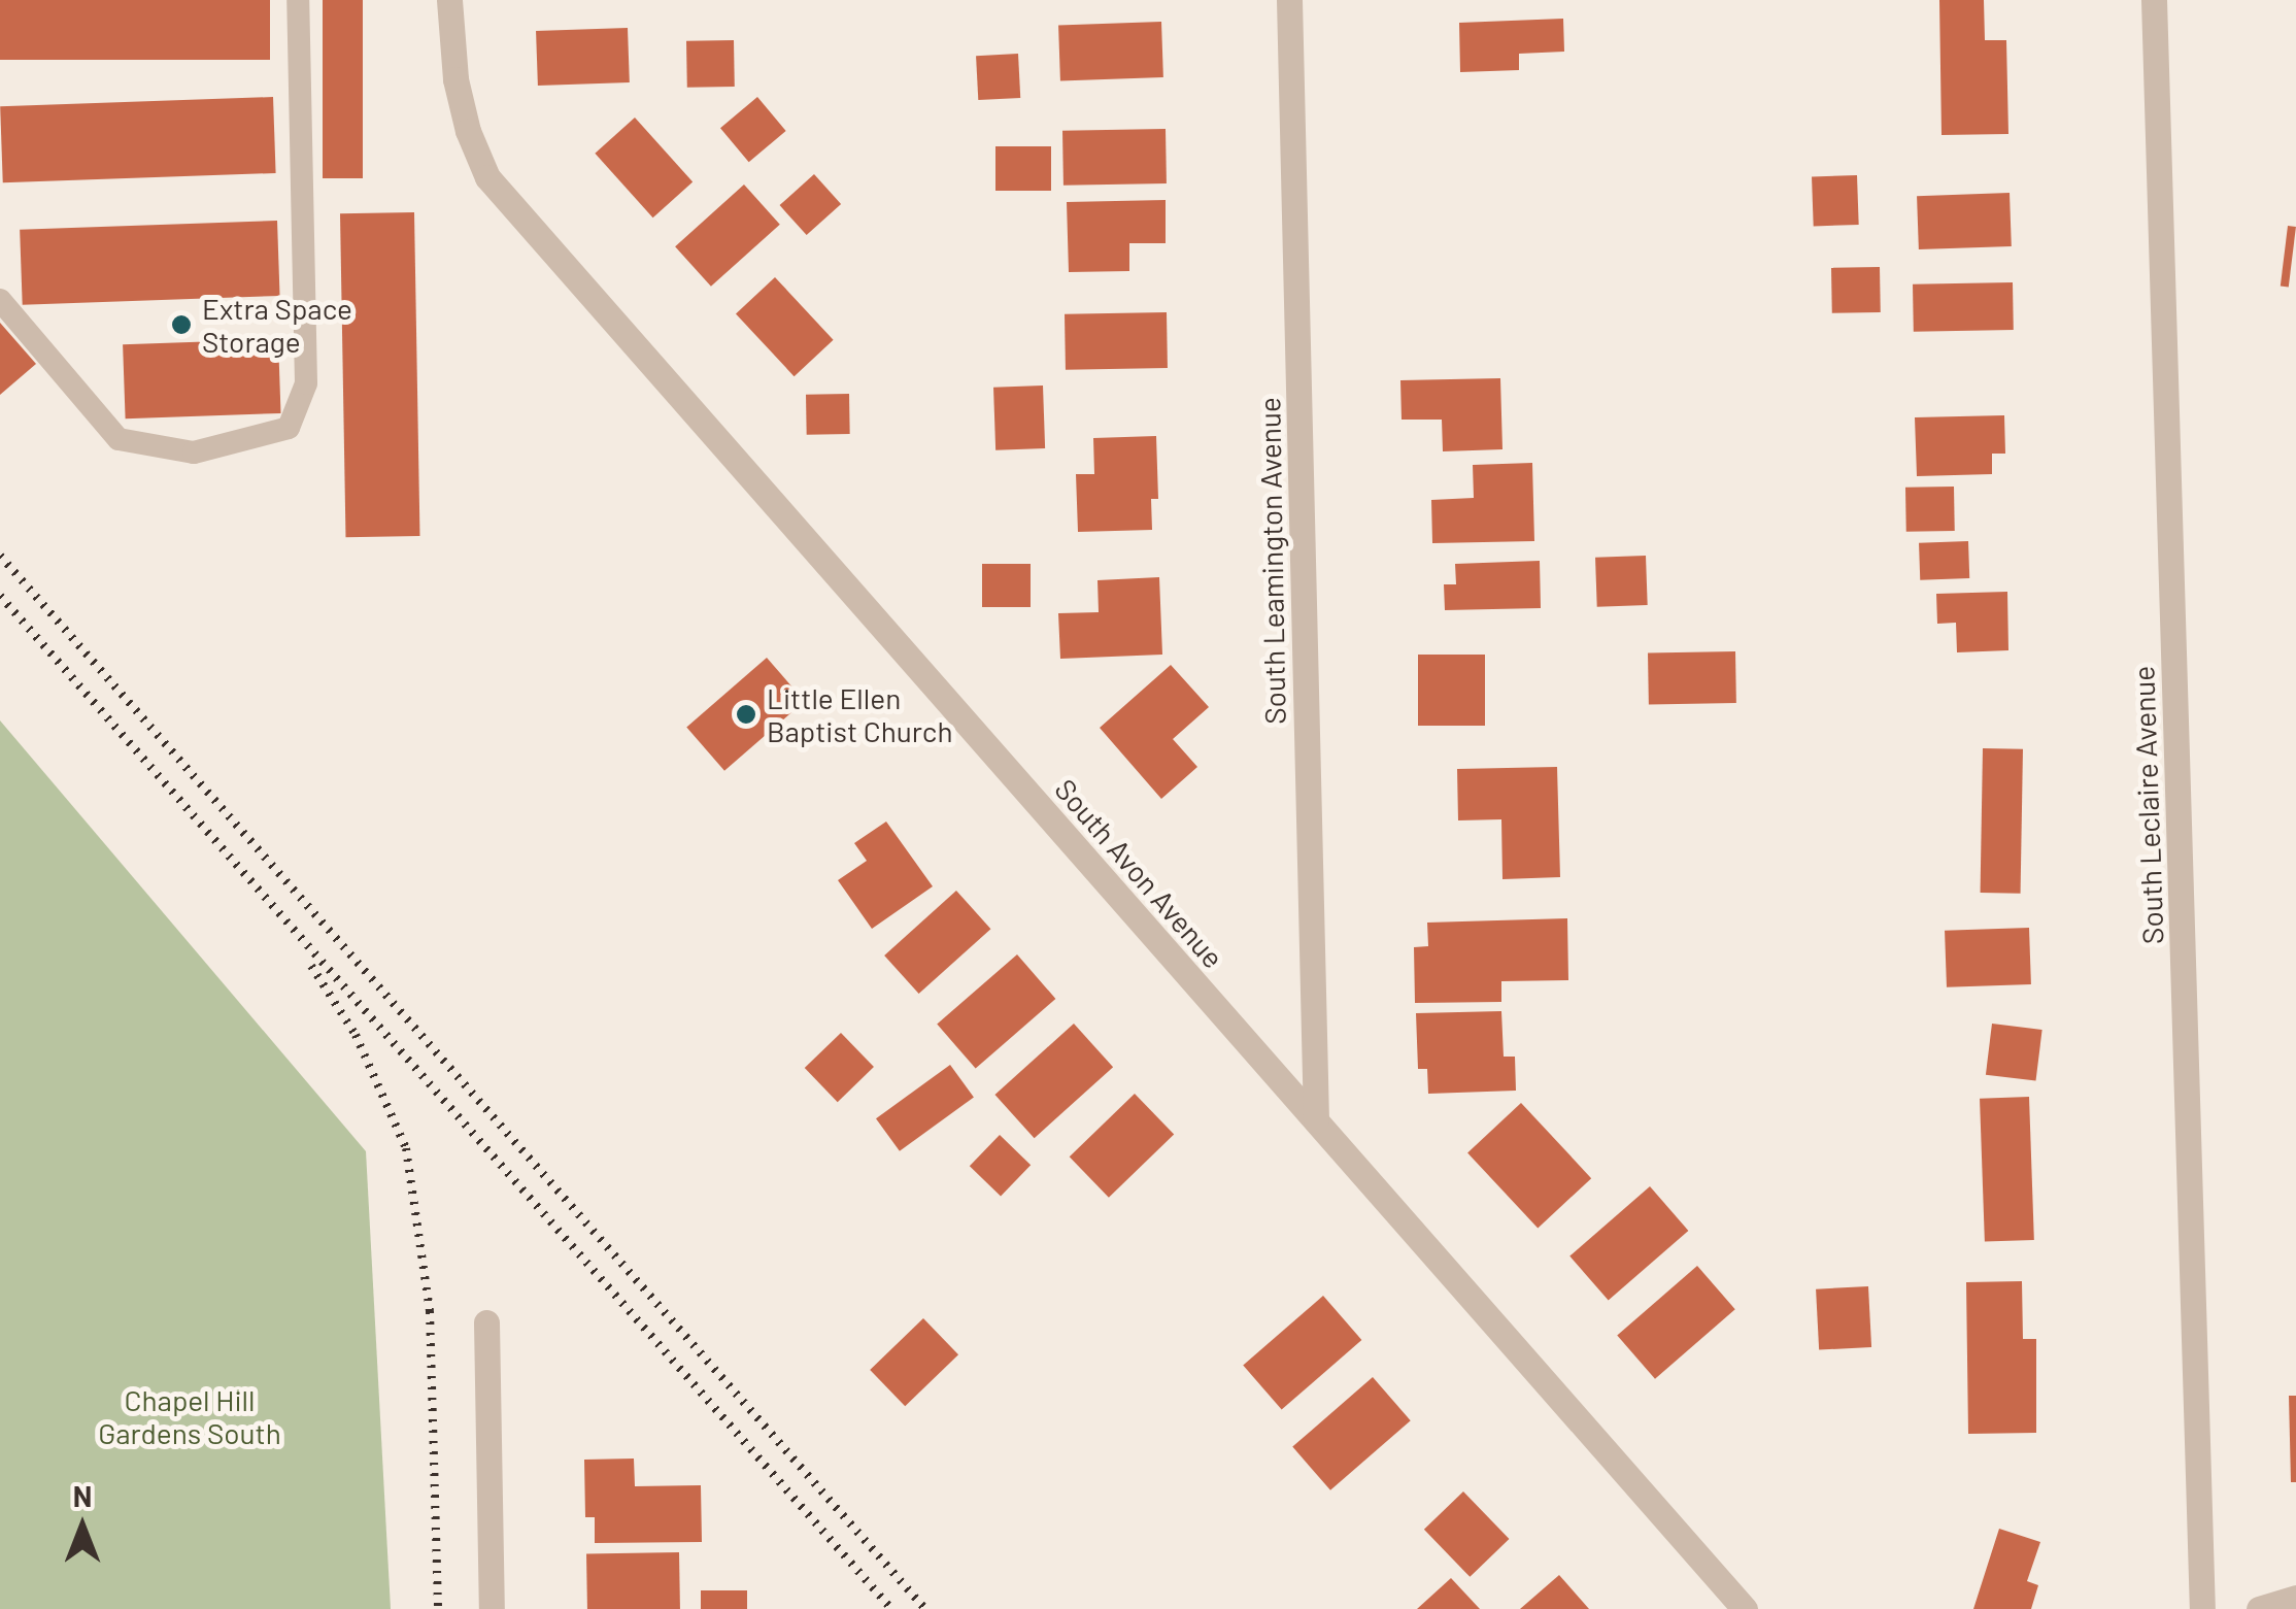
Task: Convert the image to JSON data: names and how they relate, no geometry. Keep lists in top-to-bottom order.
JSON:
{
  "streets": {
    "street": ["South Leamington Avenue", "South Leclaire Avenue", "South Avon Avenue"]
  },
  "crossings": [
    ["South Leamington Avenue", "South Avon Avenue"]
  ],
  "parks": ["Chapel Hill Gardens South"],
  "places": ["Extra Space Storage", "Little Ellen Baptist Church"],
  "north": "top"
}
